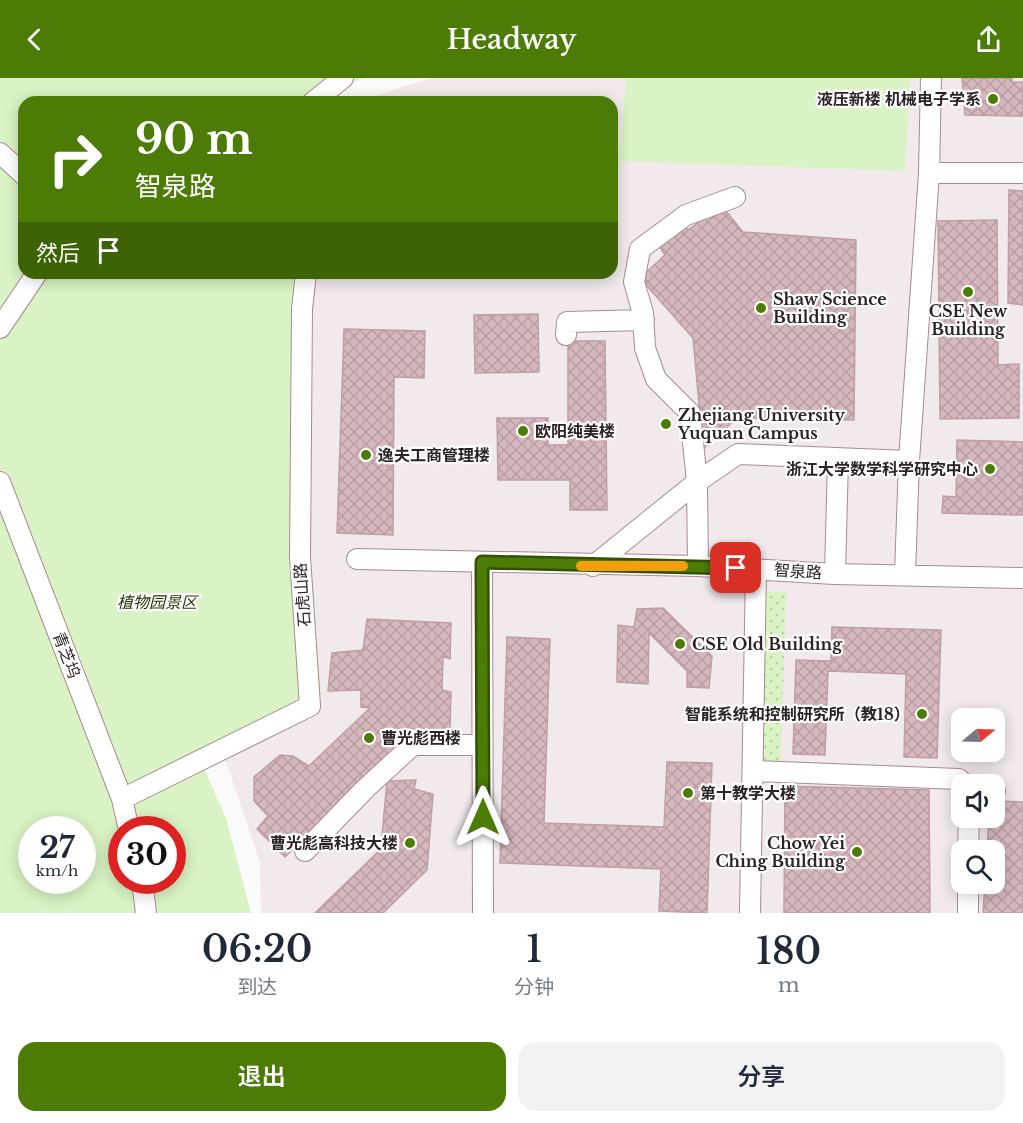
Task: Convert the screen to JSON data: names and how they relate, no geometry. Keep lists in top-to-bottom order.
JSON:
{
  "streets": {
    "street": ["智泉路", "石虎山路", "青芝坞"]
  },
  "crossings": [
    ["石虎山路", "青芝坞"]
  ],
  "parks": ["植物园景区"],
  "places": [
    "液压新楼 机械电子学系",
    "CSE New Building",
    "Shaw Science Building",
    "Zhejiang University Yuquan Campus",
    "欧阳纯美楼",
    "逸夫工商管理楼",
    "浙江大学数学科学研究中心",
    "CSE Old Building",
    "智能系统和控制研究所（教18）",
    "曹光彪西楼",
    "第十教学大楼",
    "曹光彪高科技大楼",
    "Chow Yei Ching Building"
  ],
  "north": "right",
  "page": {
    "header": "Headway",
    "turn": ["90 m", "智泉路"],
    "then": "然后",
    "speed": "27 km/h",
    "limit": "30",
    "eta": [
      "06:20",
      "到达",
      "1",
      "分钟",
      "180",
      "m"
    ],
    "buttons": ["退出", "分享"]
  }
}
